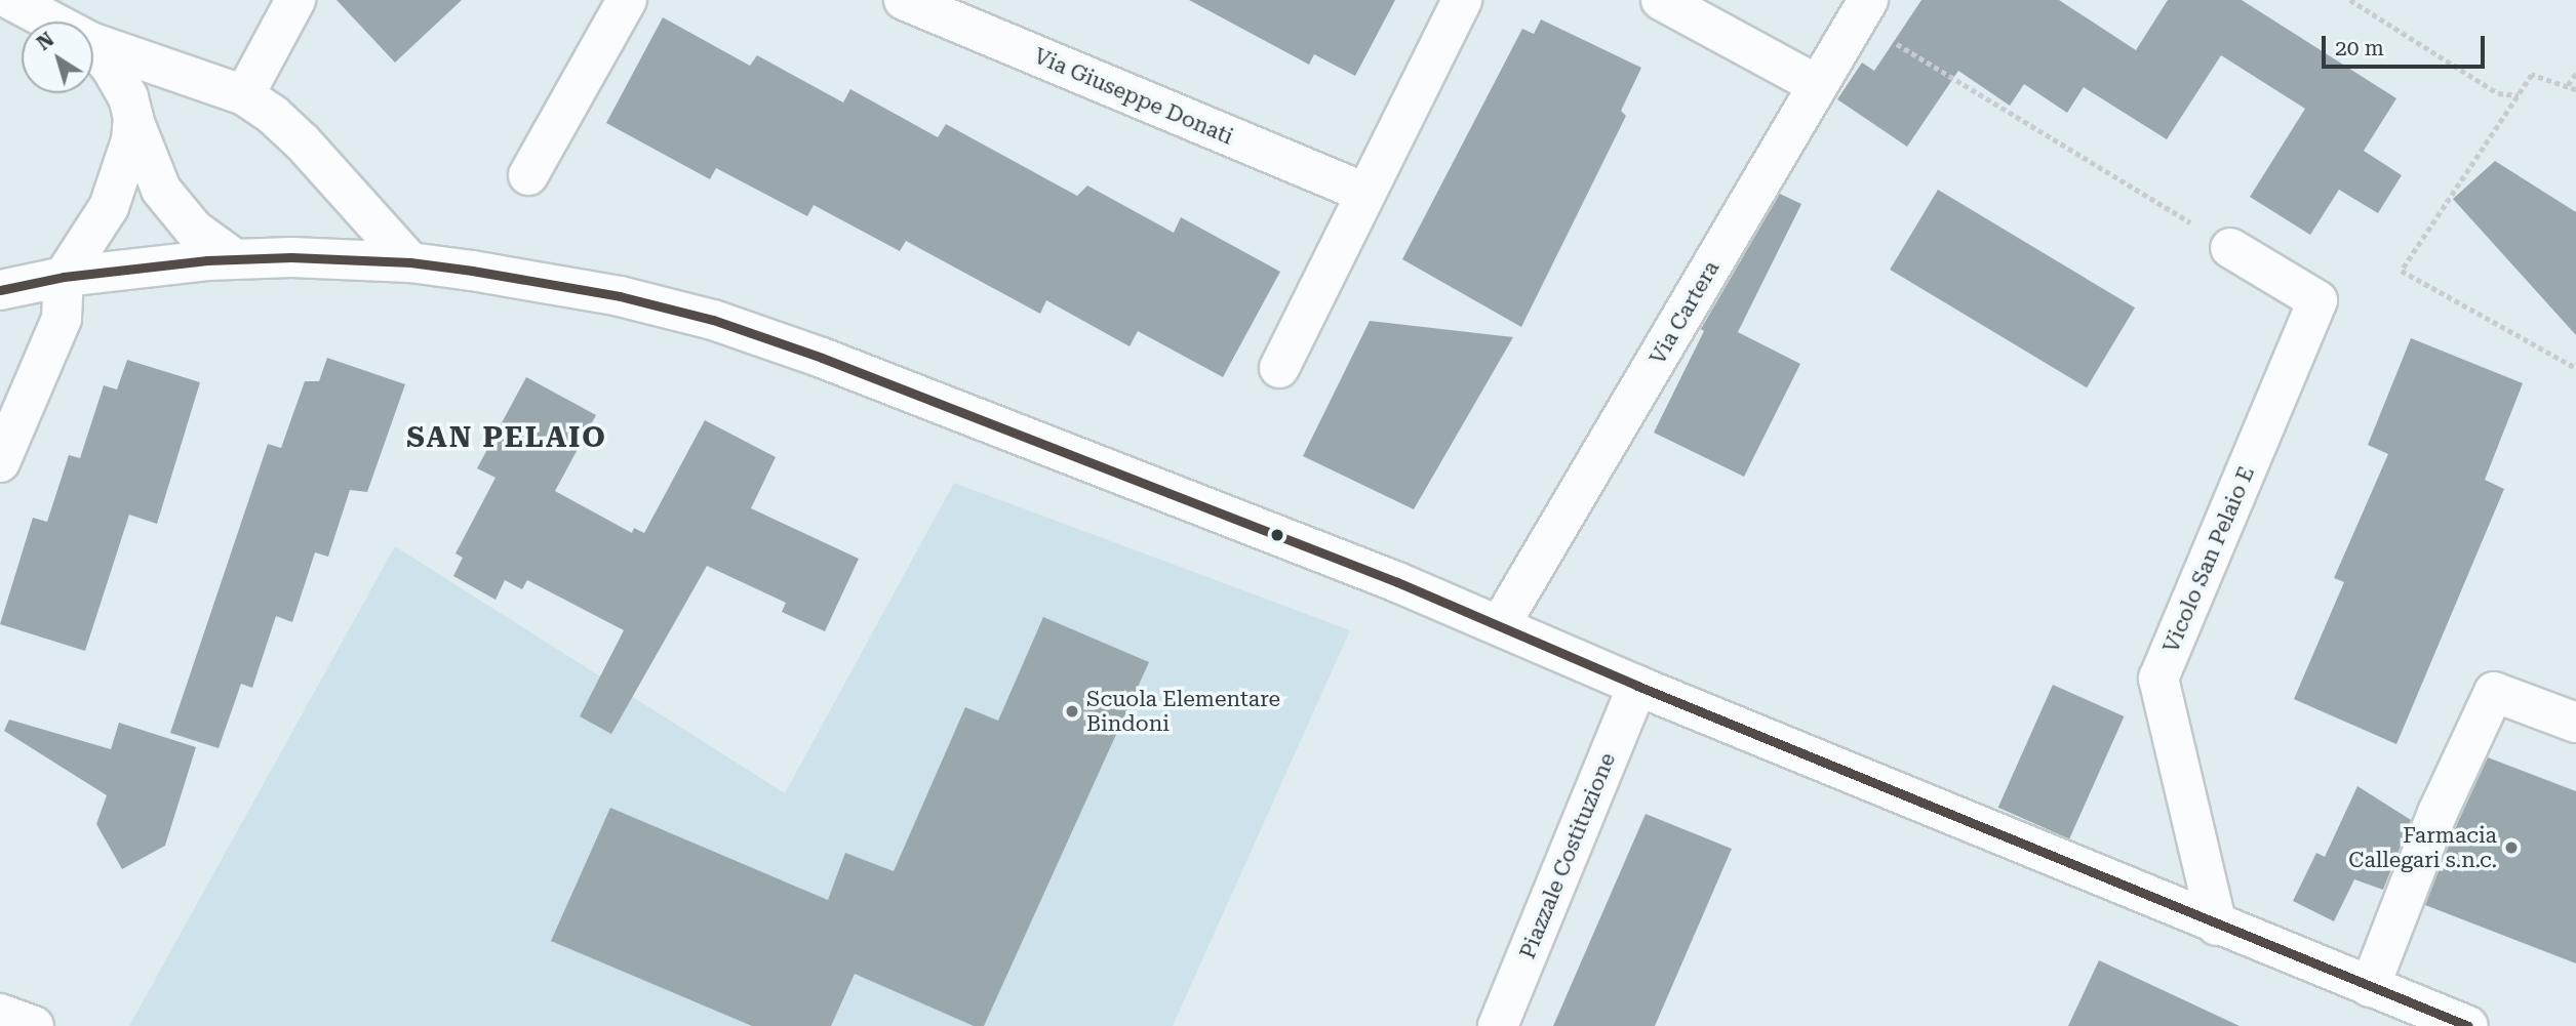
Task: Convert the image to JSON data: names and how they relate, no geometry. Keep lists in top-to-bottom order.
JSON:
{
  "streets": {
    "street": [
      "Via Giuseppe Donati",
      "Via Cartera",
      "Vicolo San Pelaio E",
      "Piazzale Costituzione"
    ]
  },
  "districts": ["SAN PELAIO"],
  "places": ["Scuola Elementare Bindoni", "Farmacia Callegari s.n.c."],
  "scale_bar": "20 m",
  "north": "top left"
}
